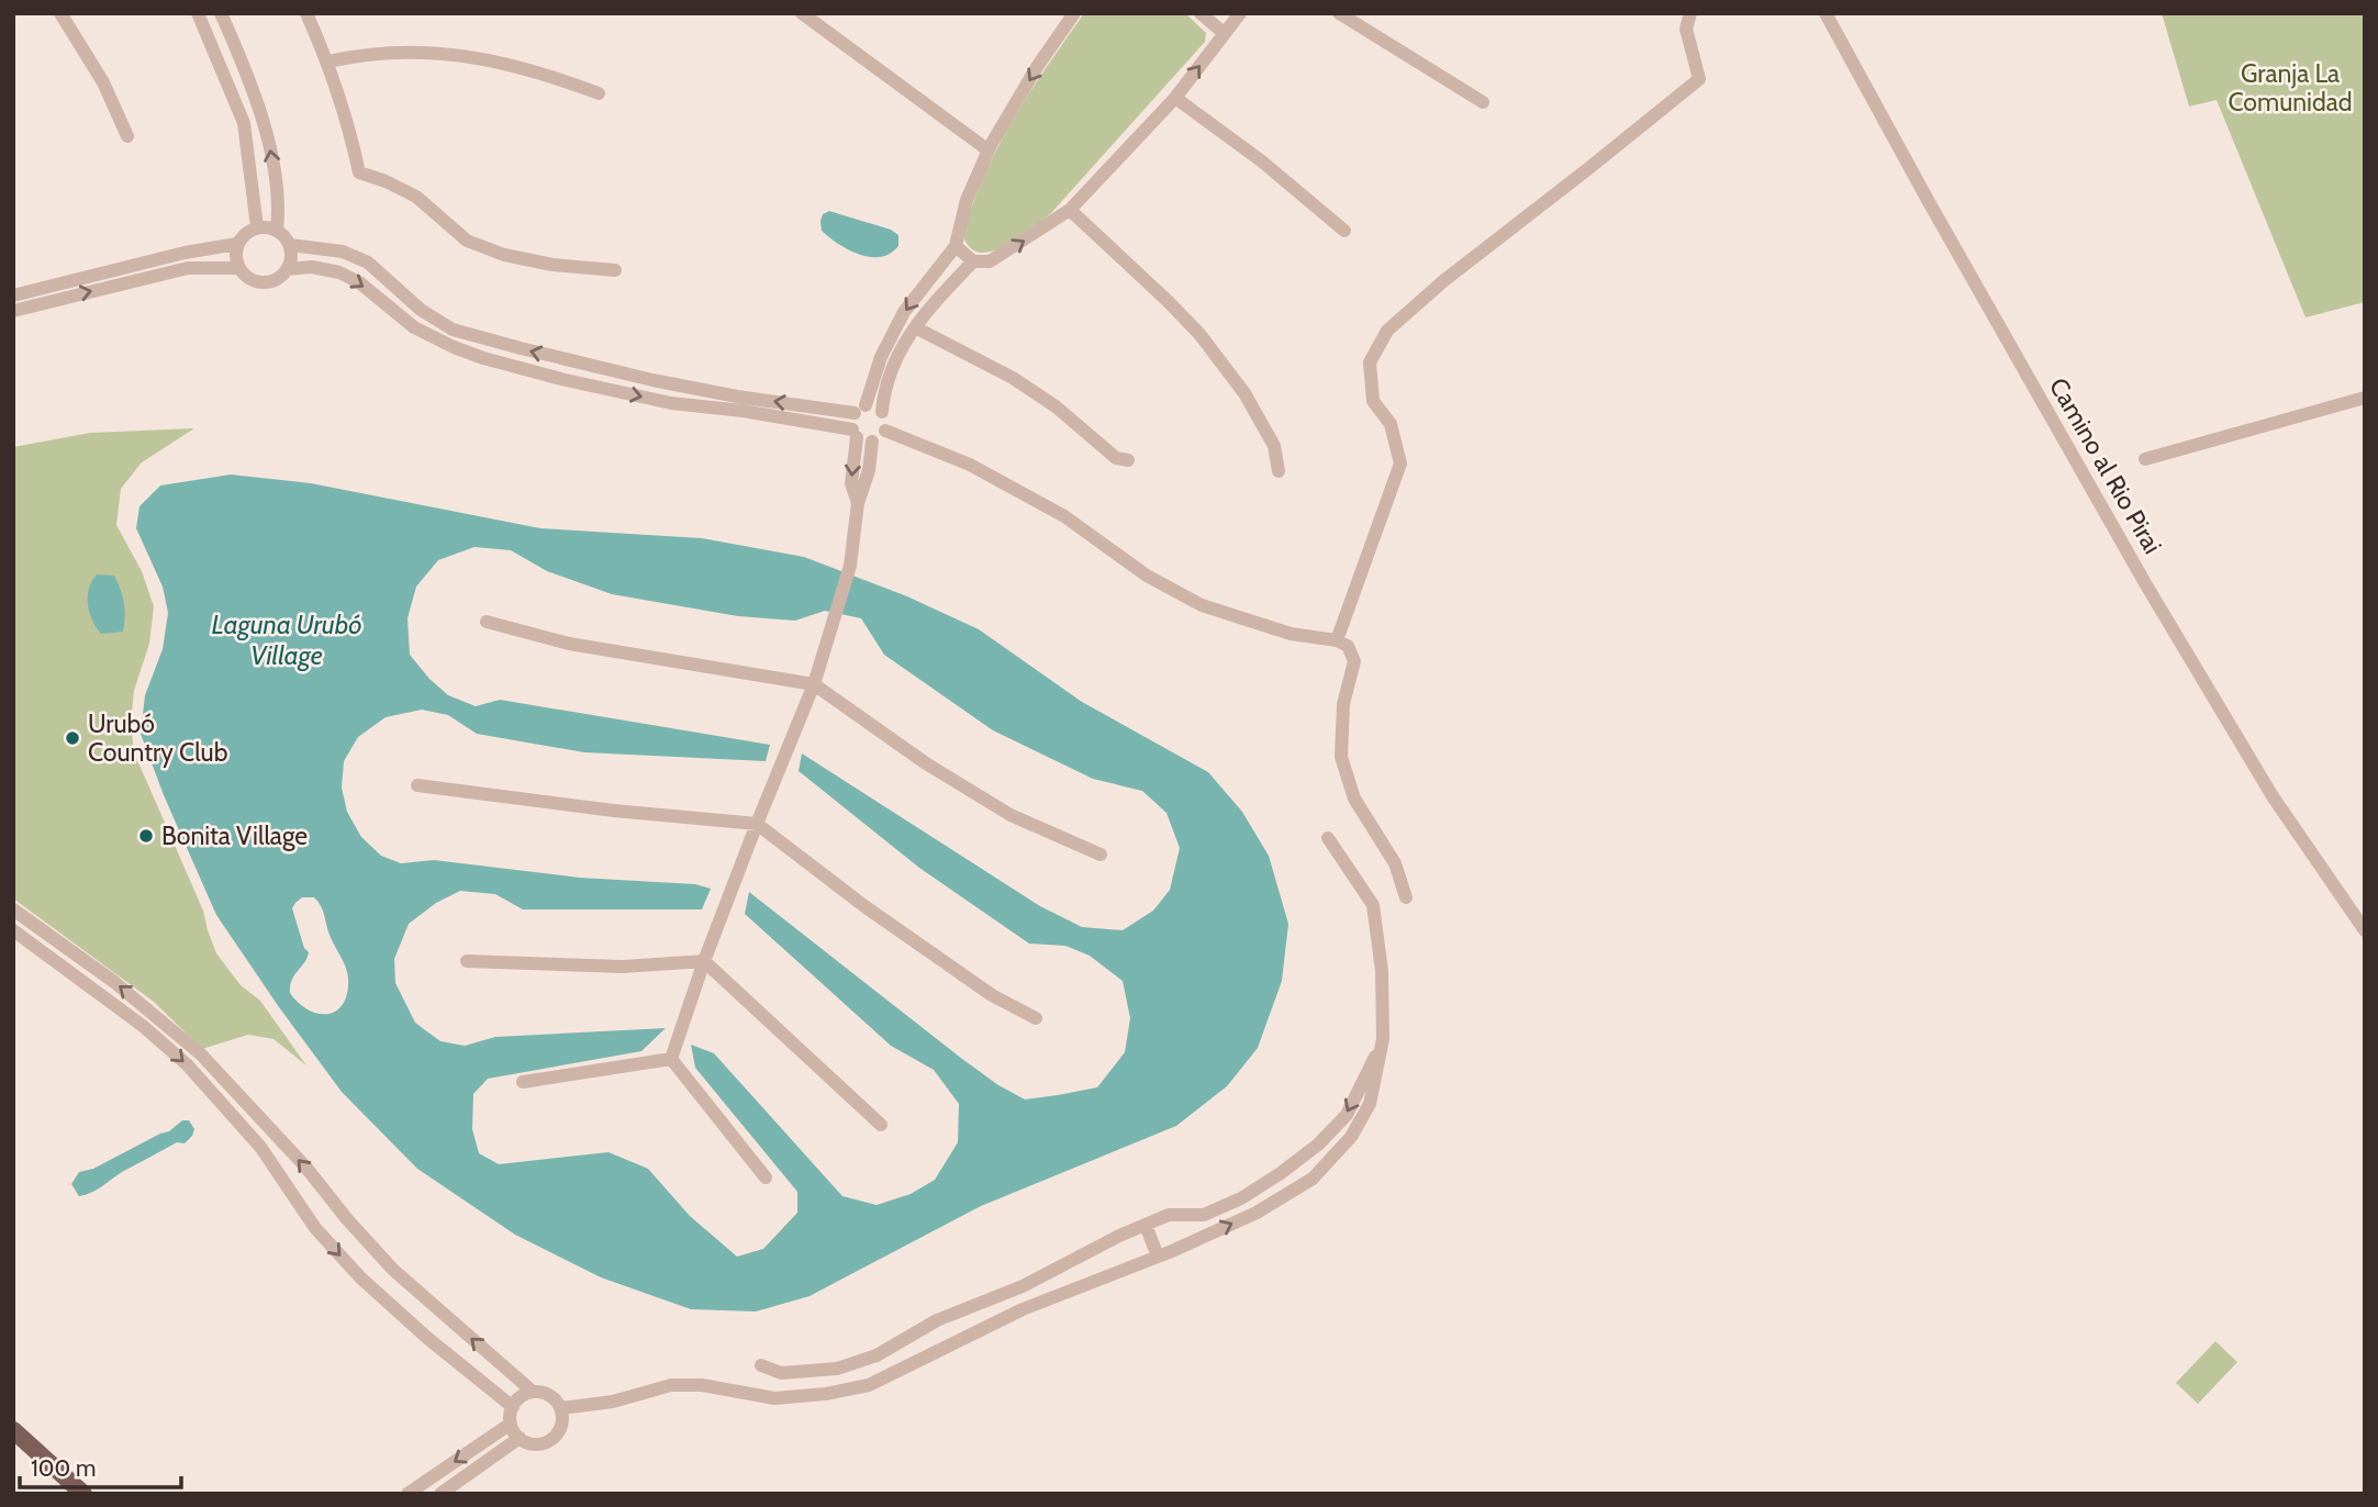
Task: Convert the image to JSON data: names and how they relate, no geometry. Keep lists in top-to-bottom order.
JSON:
{
  "streets": {
    "street": ["Camino al Rio Pirai"]
  },
  "water": ["Laguna Urubó Village"],
  "parks": ["Granja La Comunidad"],
  "places": ["Urubó Country Club", "Bonita Village"],
  "scale_bar": "100 m"
}
